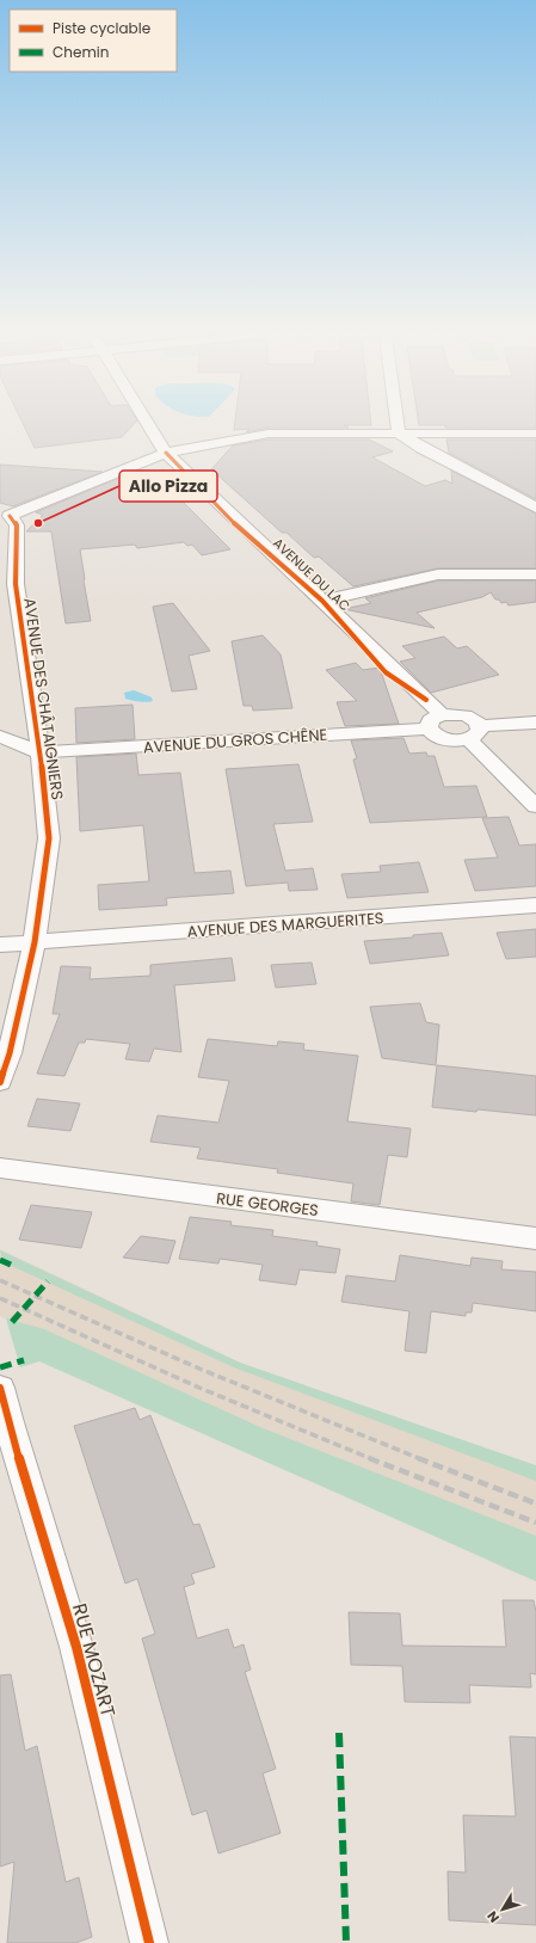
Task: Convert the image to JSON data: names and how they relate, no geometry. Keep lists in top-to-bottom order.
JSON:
{
  "streets": {
    "street": [
      "AVENUE DU LAC",
      "AVENUE DES CHÂTAIGNIERS",
      "AVENUE DU GROS CHÊNE",
      "AVENUE DES MARGUERITES",
      "RUE GEORGES",
      "RUE MOZART"
    ]
  },
  "crossings": [
    ["AVENUE DU LAC", "AVENUE DU GROS CHÊNE"],
    ["AVENUE DES CHÂTAIGNIERS", "AVENUE DU GROS CHÊNE"],
    ["AVENUE DES CHÂTAIGNIERS", "AVENUE DES MARGUERITES"]
  ],
  "places": ["Allo Pizza"],
  "legend": ["Piste cyclable", "Chemin"],
  "north": "bottom left"
}
